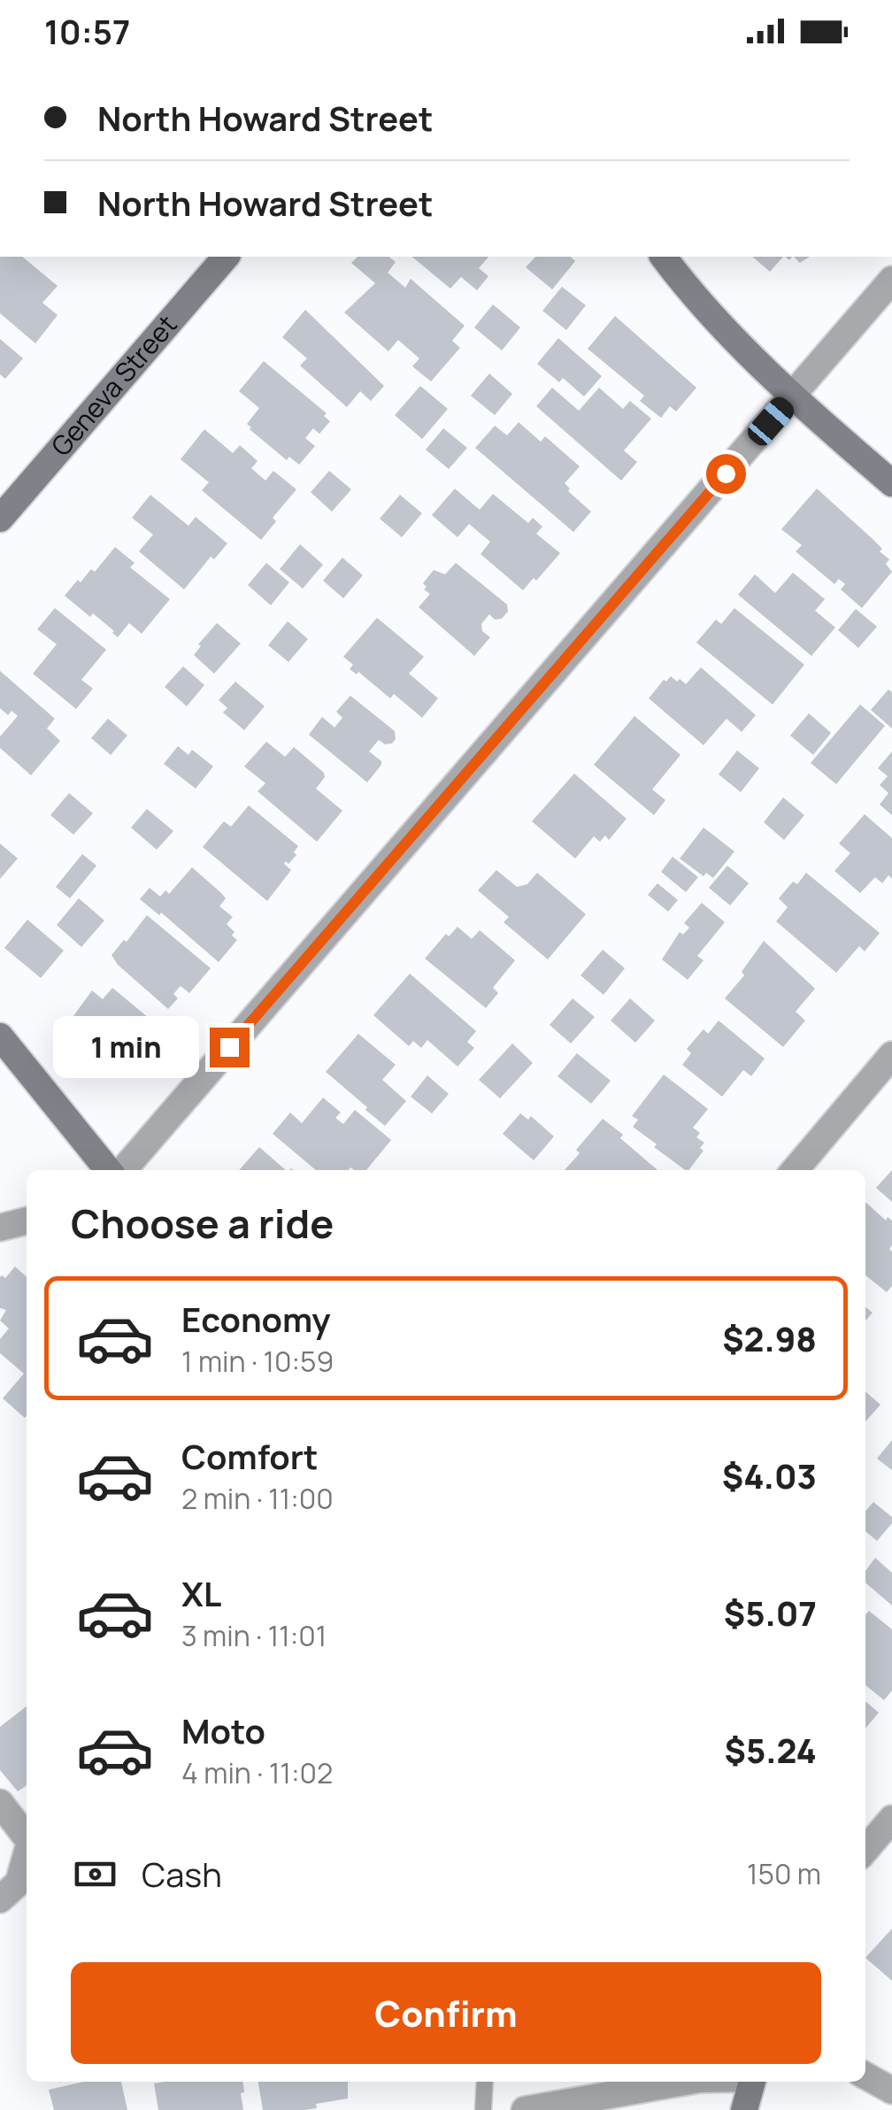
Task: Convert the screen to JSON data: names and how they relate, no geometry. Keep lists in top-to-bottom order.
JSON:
{
  "streets": {
    "street": ["Geneva Street"]
  },
  "page": {
    "status": "10:57",
    "banner": ["North Howard Street", "North Howard Street"],
    "bubble": "1 min",
    "heading": "Choose a ride",
    "list": [
      {
        "name": "Economy",
        "note": "1 min · 10:59",
        "value": "$2.98"
      },
      {
        "name": "Comfort",
        "note": "2 min · 11:00",
        "value": "$4.03"
      },
      {
        "name": "XL",
        "note": "3 min · 11:01",
        "value": "$5.07"
      },
      {
        "name": "Moto",
        "note": "4 min · 11:02",
        "value": "$5.24"
      }
    ],
    "pay": ["Cash", "150 m"],
    "buttons": "Confirm"
  }
}
